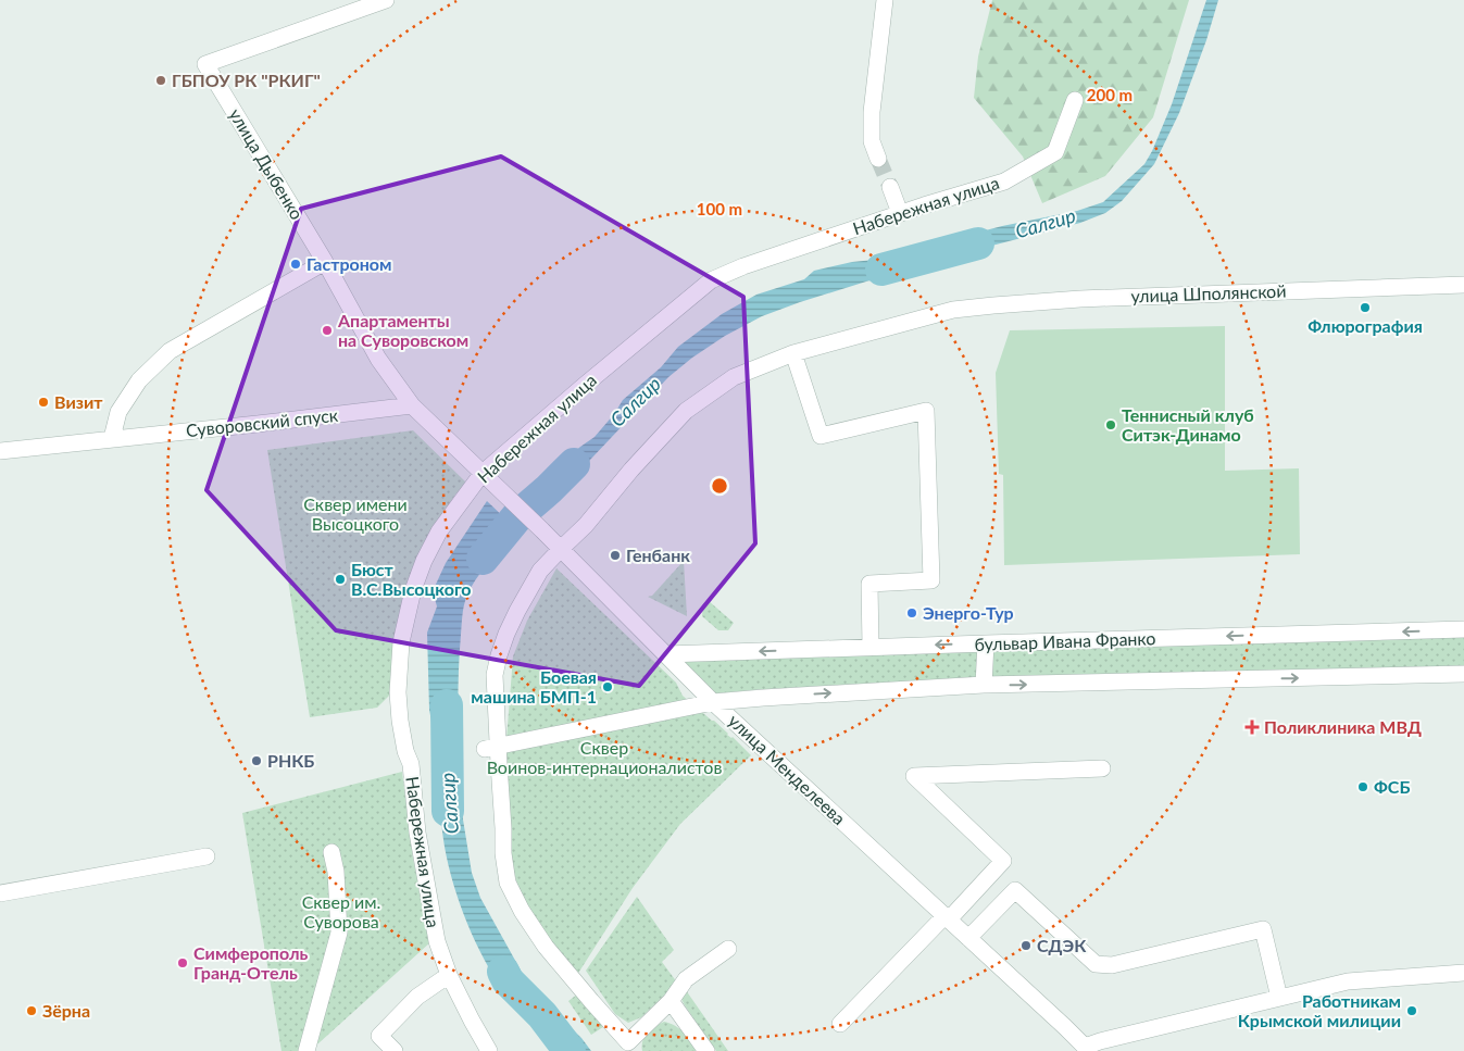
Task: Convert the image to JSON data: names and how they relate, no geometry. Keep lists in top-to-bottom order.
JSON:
{
  "streets": {
    "street": [
      "улица Дыбенко",
      "Набережная улица",
      "улица Шполянской",
      "Суворовский спуск",
      "бульвар Ивана Франко",
      "улица Менделеева"
    ]
  },
  "crossings": [
    ["улица Дыбенко", "Суворовский спуск"],
    ["Набережная улица", "улица Менделеева"],
    ["бульвар Ивана Франко", "улица Менделеева"]
  ],
  "water": ["Салгир"],
  "parks": ["Сквер имени Высоцкого", "Сквер Воинов-интернационалистов", "Сквер им. Суворова"],
  "places": {
    "other": [
      "ГБПОУ РК \"РКИГ\"",
      "Гастроном",
      "Флюрография",
      "Апартаменты на Суворовском",
      "Визит",
      "Теннисный клуб Ситэк-Динамо",
      "Генбанк",
      "Бюст В.С.Высоцкого",
      "Энерго-Тур",
      "Боевая машина БМП-1",
      "РНКБ",
      "ФСБ",
      "СДЭК",
      "Симферополь Гранд-Отель",
      "Зёрна",
      "Работникам Крымской милиции"
    ],
    "health": ["Поликлиника МВД"]
  },
  "rings": ["200 m", "100 m"]
}
